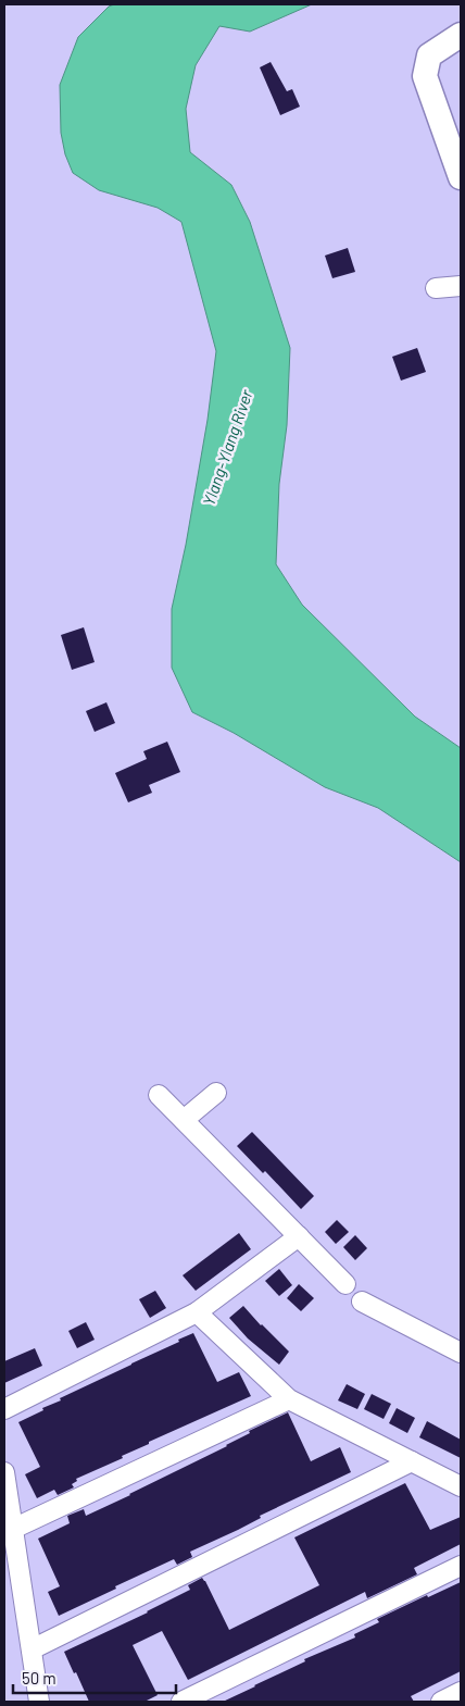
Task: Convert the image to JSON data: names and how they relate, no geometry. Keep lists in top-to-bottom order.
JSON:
{
  "water": ["Ylang-Ylang River"],
  "scale_bar": "50 m"
}
